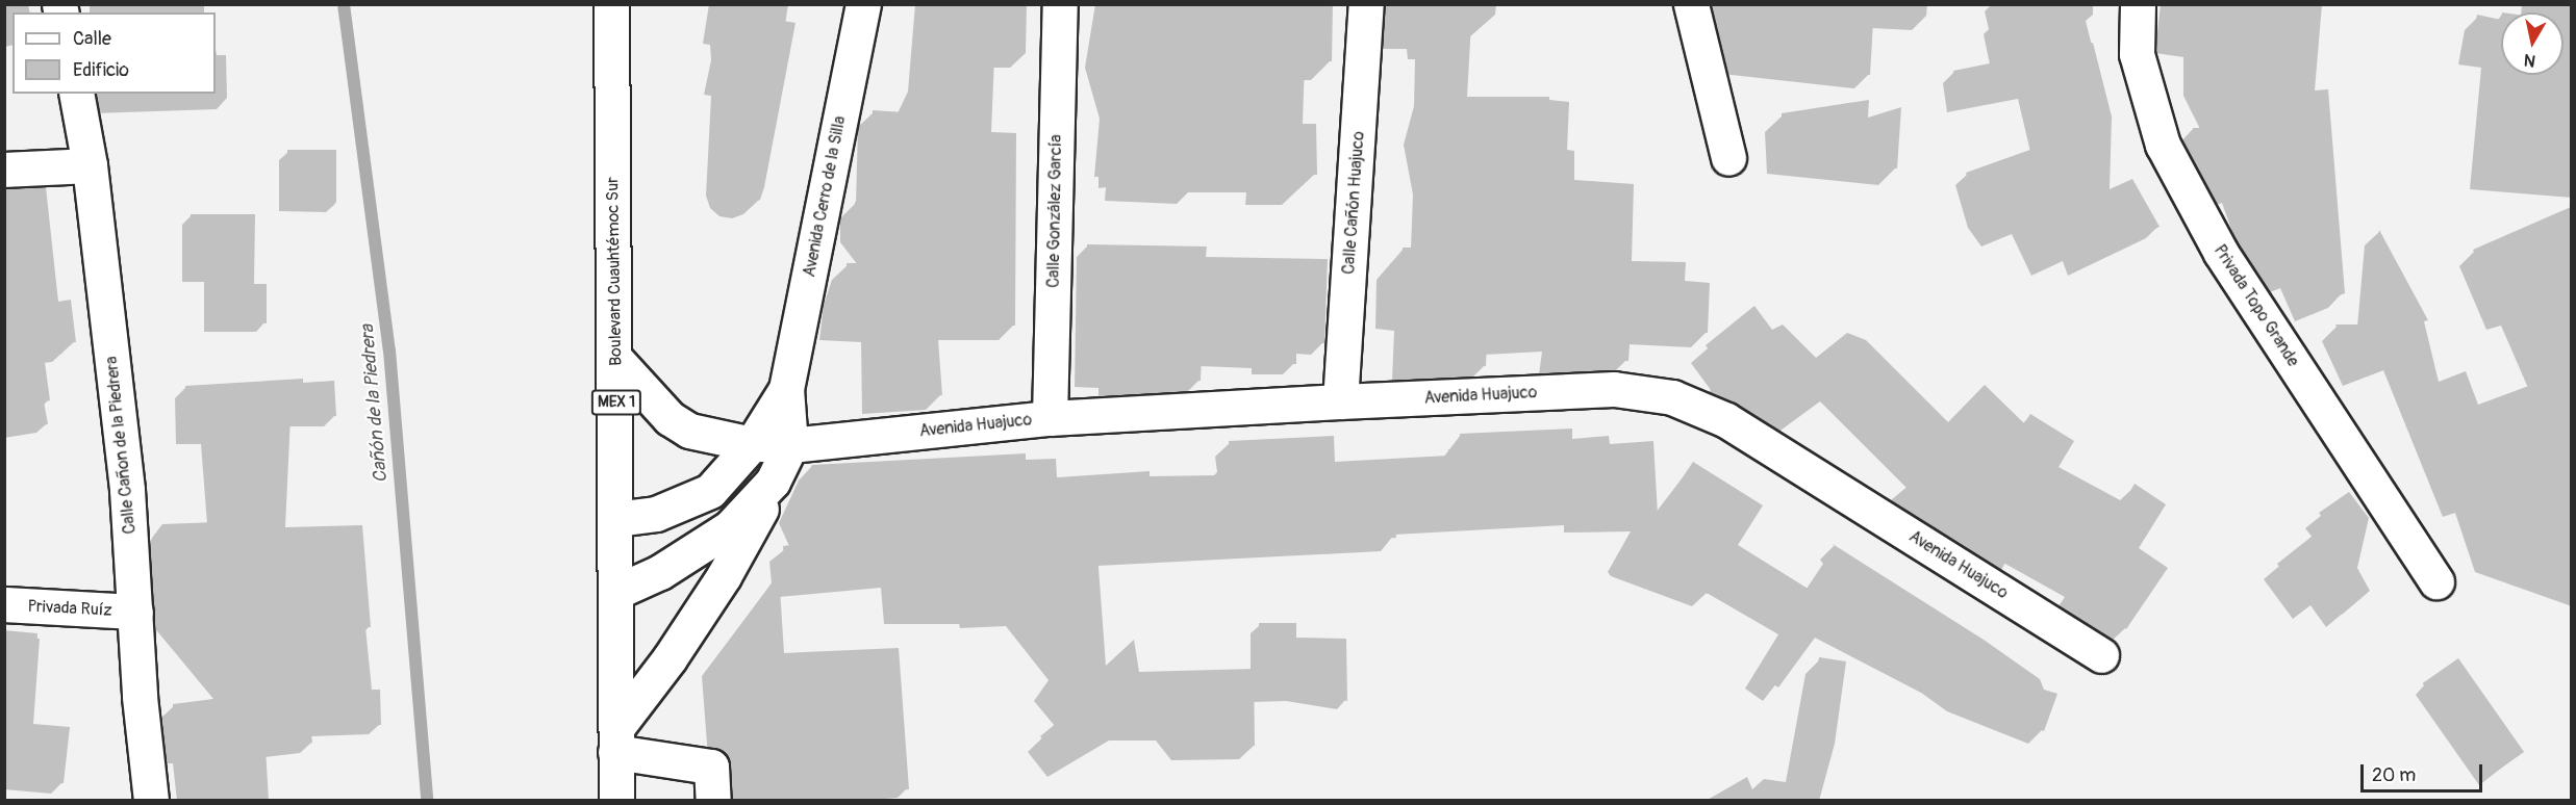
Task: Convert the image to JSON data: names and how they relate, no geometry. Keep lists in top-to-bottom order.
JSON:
{
  "streets": {
    "street": [
      "Avenida Cerro de la Silla",
      "Calle Cañón Huajuco",
      "Calle González García",
      "Boulevard Cuauhtémoc Sur",
      "Privada Topo Grande",
      "Avenida Huajuco",
      "MEX 1",
      "Calle Cañon de la Piedrera",
      "Privada Ruíz"
    ]
  },
  "crossings": [
    ["Avenida Cerro de la Silla", "Avenida Huajuco"],
    ["Calle Cañón Huajuco", "Avenida Huajuco"],
    ["Calle González García", "Avenida Huajuco"],
    ["Boulevard Cuauhtémoc Sur", "Avenida Huajuco"],
    ["Calle Cañon de la Piedrera", "Privada Ruíz"]
  ],
  "water": ["Cañón de la Piedrera"],
  "legend": ["Calle", "Edificio"],
  "scale_bar": "20 m",
  "north": "bottom"
}
